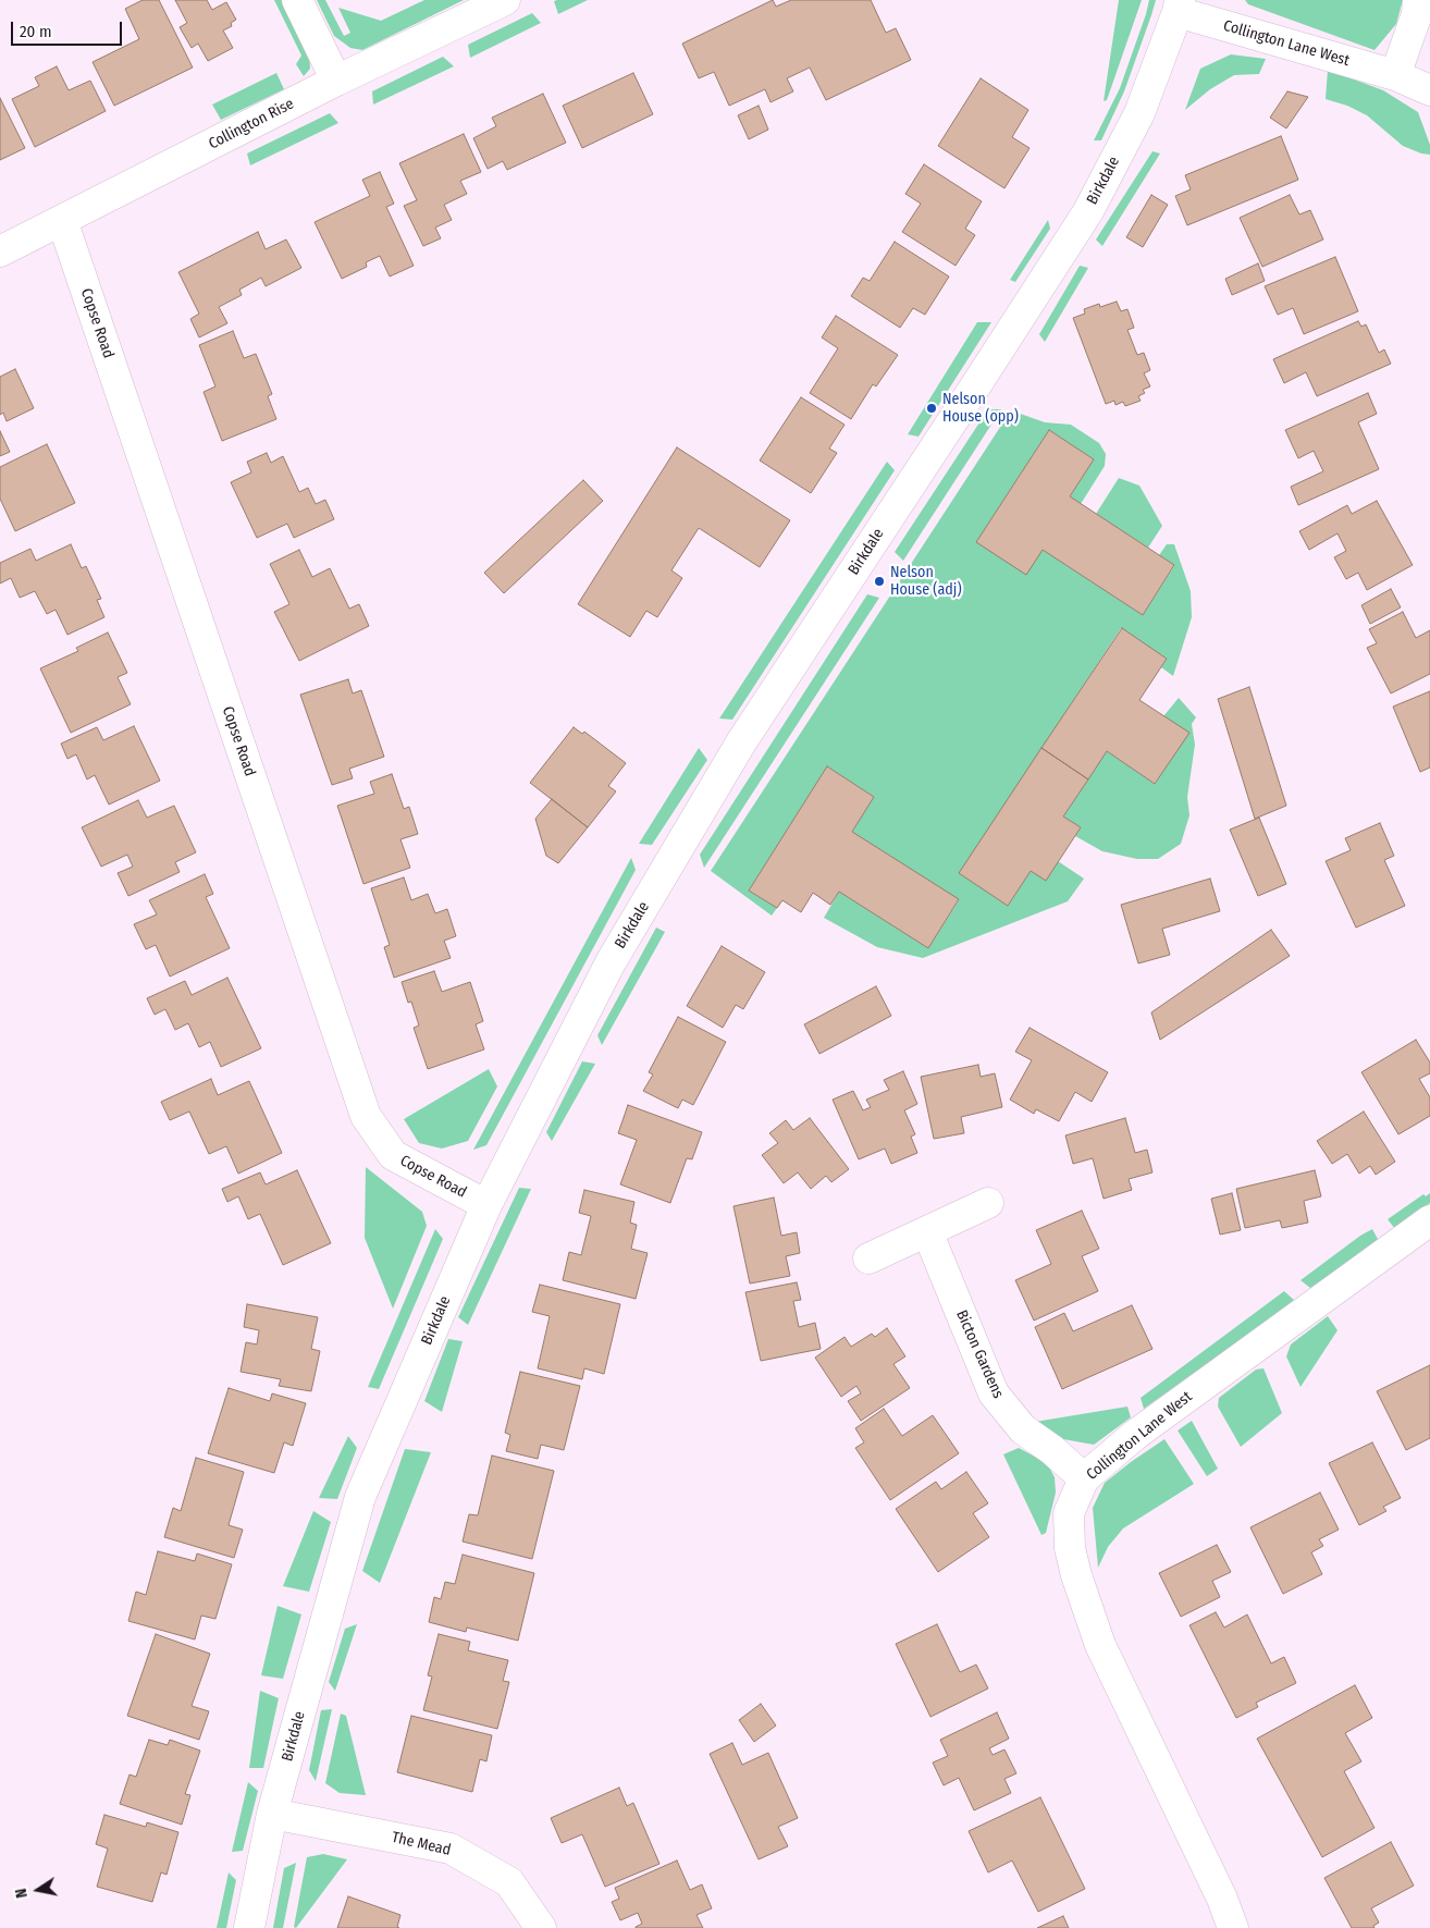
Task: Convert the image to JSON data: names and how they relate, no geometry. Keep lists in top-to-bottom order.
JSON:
{
  "streets": {
    "street": [
      "Collington Lane West",
      "Collington Rise",
      "Birkdale",
      "Copse Road",
      "Bicton Gardens",
      "The Mead"
    ]
  },
  "crossings": [
    ["Collington Lane West", "Birkdale"],
    ["Collington Lane West", "Bicton Gardens"],
    ["Collington Rise", "Copse Road"],
    ["Birkdale", "Copse Road"],
    ["Birkdale", "The Mead"]
  ],
  "places": ["Nelson House (opp)", "Nelson House (adj)"],
  "scale_bar": "20 m",
  "north": "left"
}
